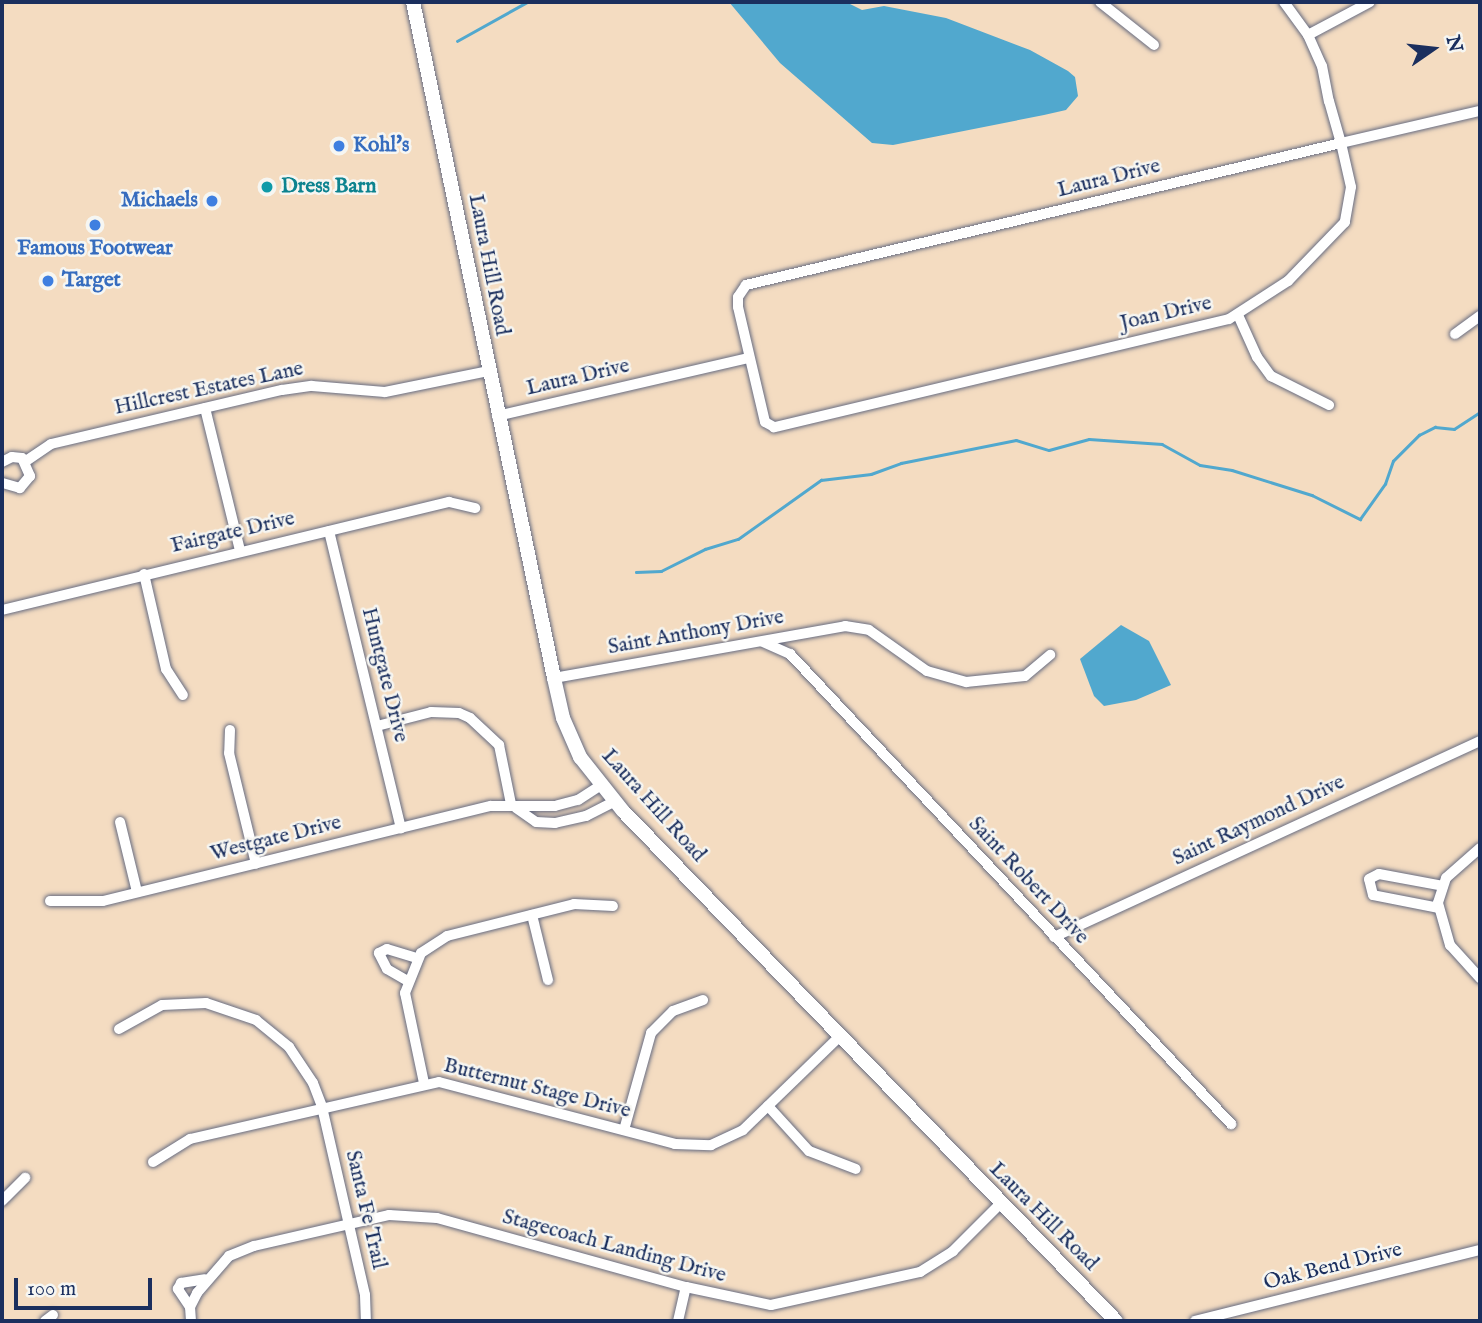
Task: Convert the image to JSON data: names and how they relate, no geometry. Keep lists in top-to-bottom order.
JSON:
{
  "streets": {
    "main road": ["Laura Hill Road"],
    "street": [
      "Laura Drive",
      "Joan Drive",
      "Hillcrest Estates Lane",
      "Fairgate Drive",
      "Saint Anthony Drive",
      "Huntgate Drive",
      "Saint Raymond Drive",
      "Westgate Drive",
      "Saint Robert Drive",
      "Butternut Stage Drive",
      "Santa Fe Trail",
      "Stagecoach Landing Drive",
      "Oak Bend Drive"
    ]
  },
  "crossings": [
    ["Laura Drive", "Laura Hill Road"],
    ["Laura Drive", "Joan Drive"],
    ["Laura Hill Road", "Hillcrest Estates Lane"],
    ["Laura Hill Road", "Saint Anthony Drive"],
    ["Laura Hill Road", "Westgate Drive"],
    ["Laura Hill Road", "Butternut Stage Drive"],
    ["Laura Hill Road", "Stagecoach Landing Drive"],
    ["Fairgate Drive", "Huntgate Drive"],
    ["Saint Anthony Drive", "Saint Robert Drive"],
    ["Huntgate Drive", "Westgate Drive"],
    ["Saint Raymond Drive", "Saint Robert Drive"],
    ["Butternut Stage Drive", "Santa Fe Trail"],
    ["Santa Fe Trail", "Stagecoach Landing Drive"]
  ],
  "places": [
    "Kohl's",
    "Dress Barn",
    "Michaels",
    "Famous Footwear",
    "Target"
  ],
  "scale_bar": "100 m",
  "north": "right"
}
